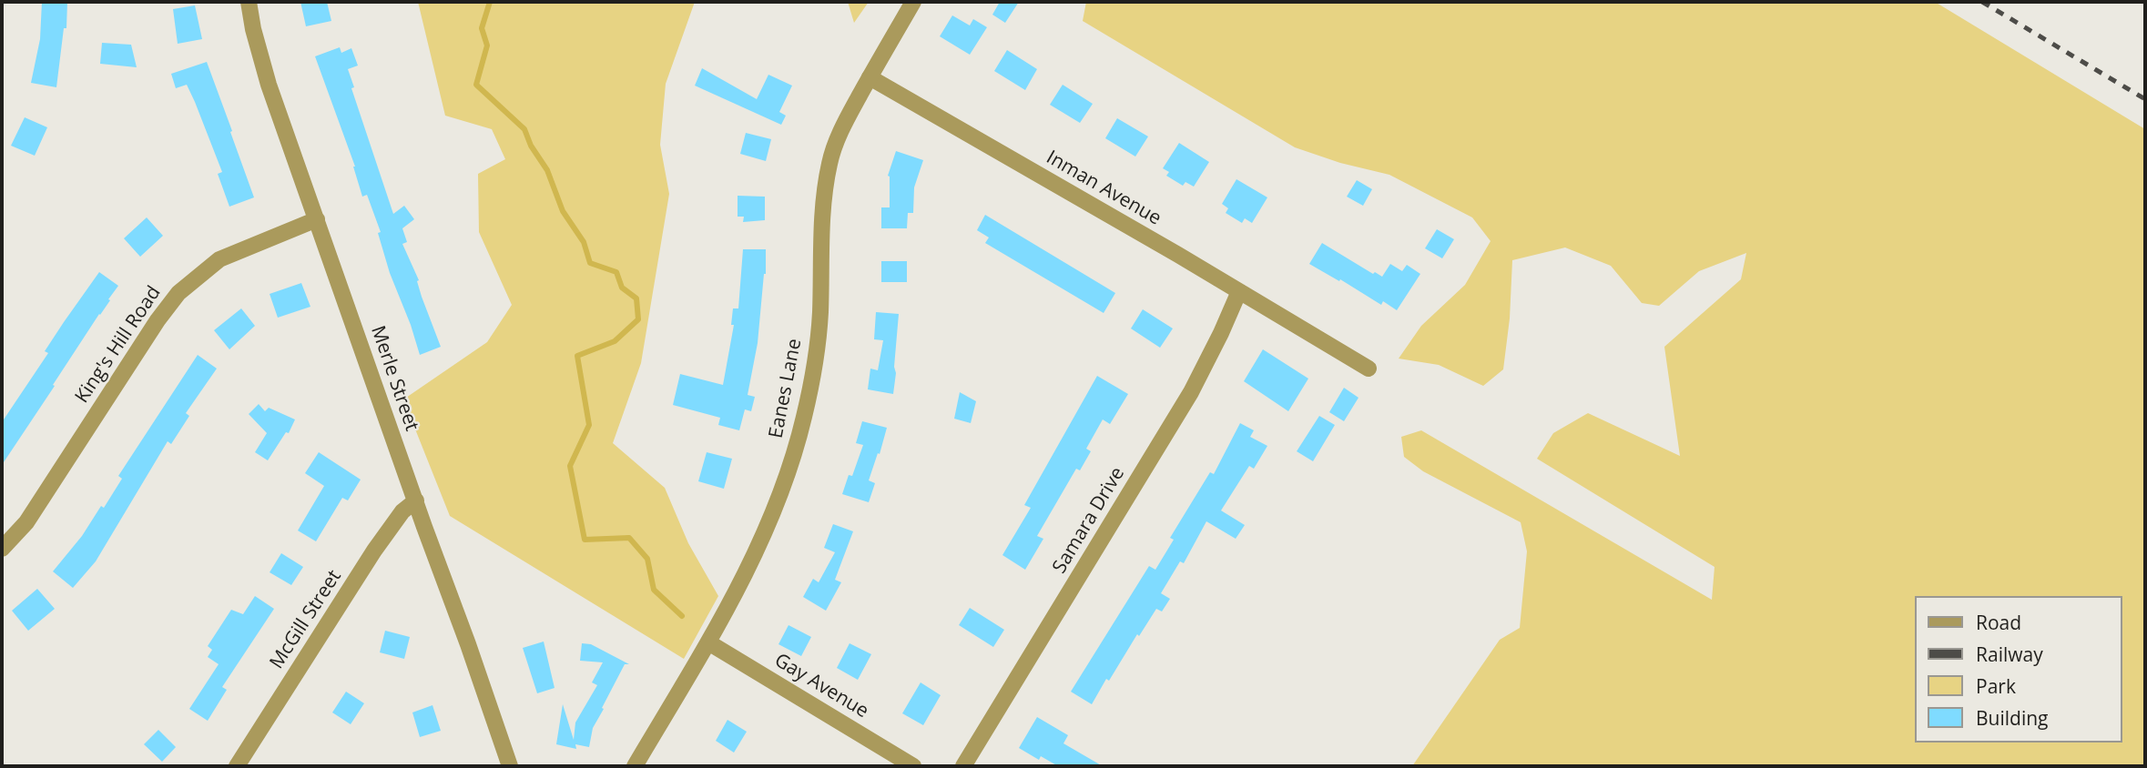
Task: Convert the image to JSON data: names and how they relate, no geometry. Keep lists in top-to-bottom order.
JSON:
{
  "streets": {
    "street": [
      "Inman Avenue",
      "King's Hill Road",
      "Merle Street",
      "Eanes Lane",
      "Samara Drive",
      "McGill Street",
      "Gay Avenue"
    ]
  },
  "crossings": [
    ["Inman Avenue", "Eanes Lane"],
    ["Inman Avenue", "Samara Drive"],
    ["King's Hill Road", "Merle Street"],
    ["Merle Street", "McGill Street"],
    ["Eanes Lane", "Gay Avenue"]
  ],
  "legend": [
    "Road",
    "Railway",
    "Park",
    "Building"
  ]
}
